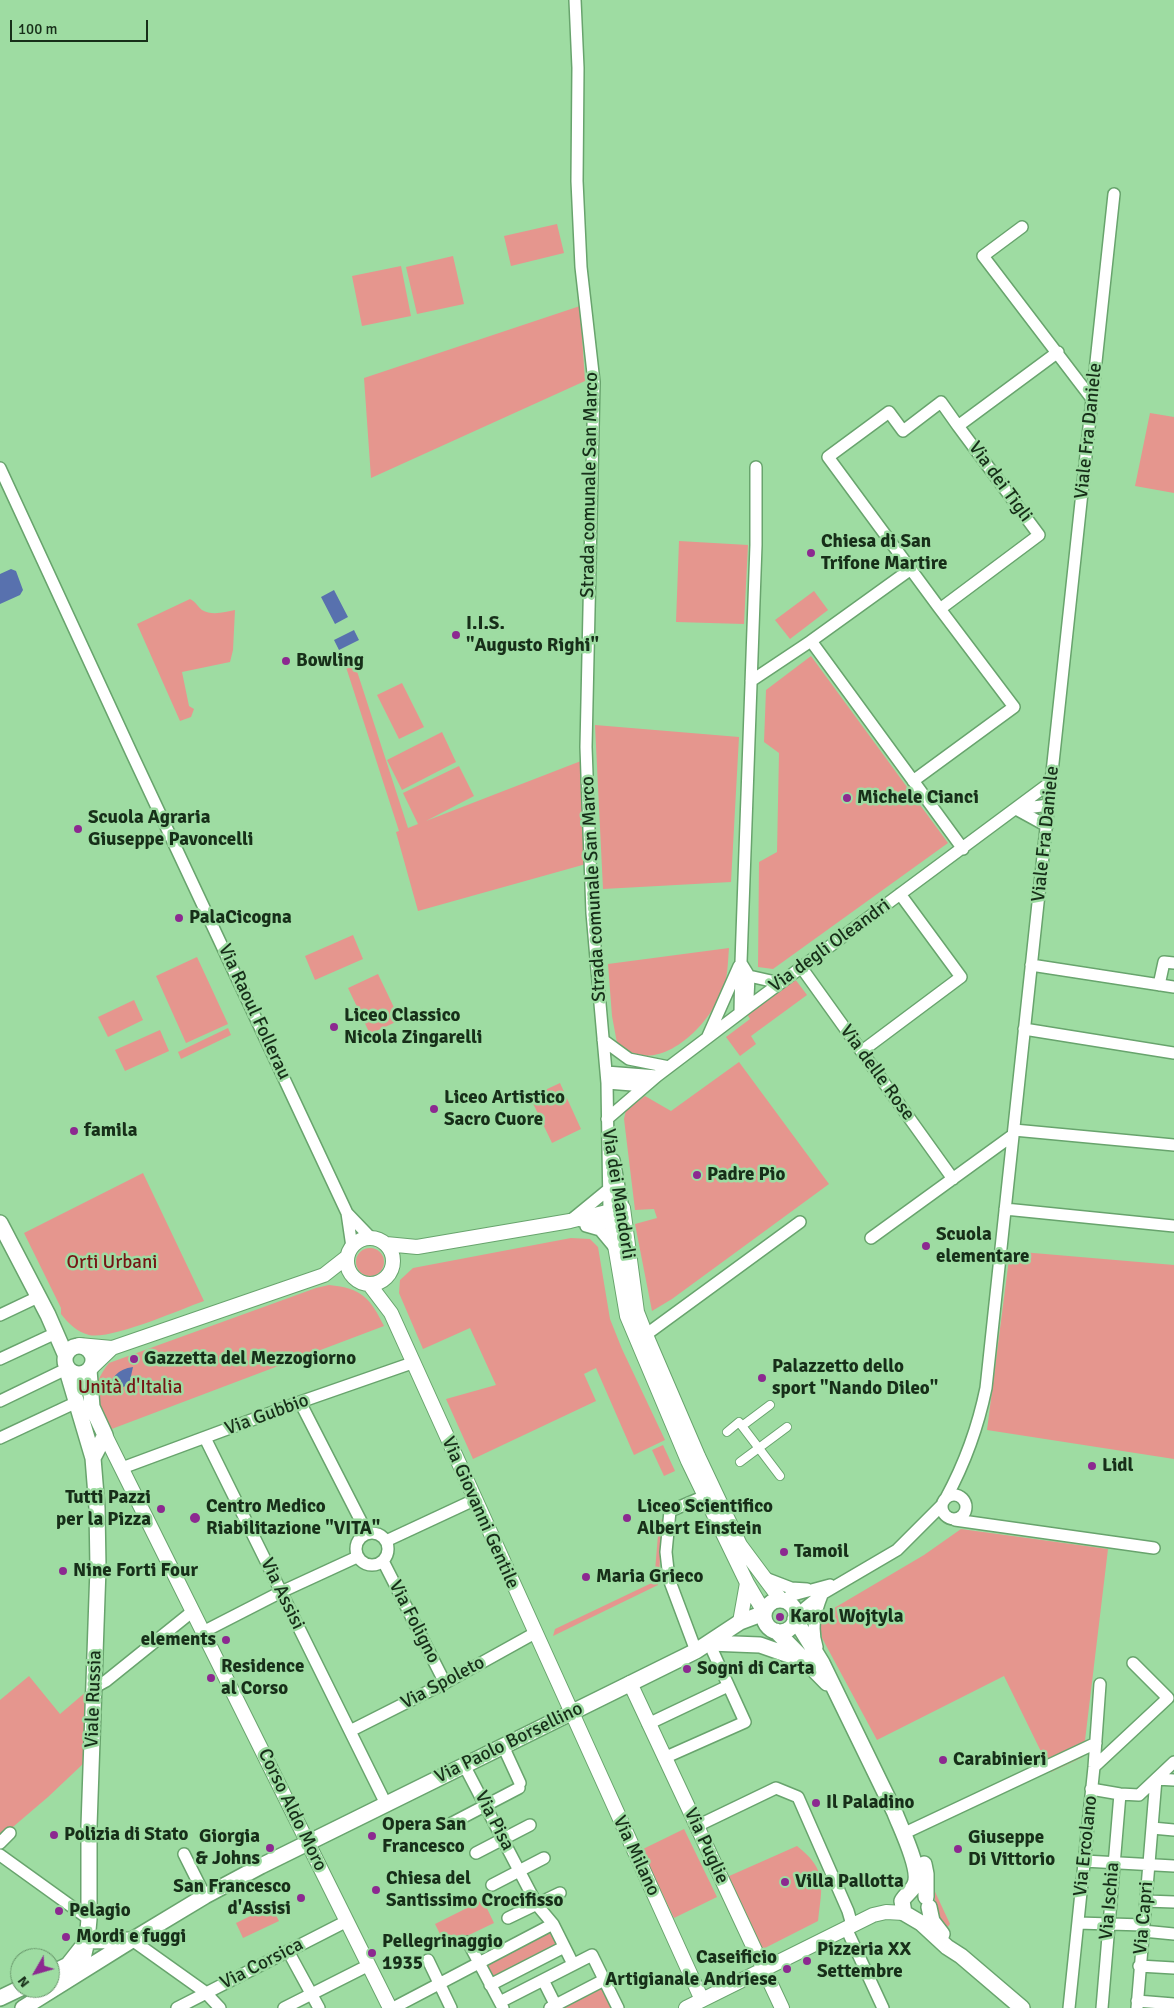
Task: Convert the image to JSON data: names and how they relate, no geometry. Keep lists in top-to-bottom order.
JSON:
{
  "streets": {
    "main road": ["Viale Russia", "Via Paolo Borsellino", "Corso Aldo Moro"],
    "street": [
      "Viale Fra Daniele",
      "Via dei Tigli",
      "Strada comunale San Marco",
      "Via degli Oleandri",
      "Via Raoul Follerau",
      "Via delle Rose",
      "Via dei Mandorli",
      "Via Gubbio",
      "Via Giovanni Gentile",
      "Via Assisi",
      "Via Foligno",
      "Via Spoleto",
      "Via Pisa",
      "Via Puglie",
      "Via Ercolano",
      "Via Milano",
      "Via Ischia",
      "Via Capri",
      "Via Corsica"
    ]
  },
  "crossings": [
    ["Viale Fra Daniele", "Via degli Oleandri"],
    ["Viale Fra Daniele", "Via dei Mandorli"],
    ["Viale Fra Daniele", "Via Paolo Borsellino"],
    ["Strada comunale San Marco", "Via degli Oleandri"],
    ["Strada comunale San Marco", "Via dei Mandorli"],
    ["Via degli Oleandri", "Via delle Rose"],
    ["Via degli Oleandri", "Via dei Mandorli"],
    ["Via Raoul Follerau", "Via Giovanni Gentile"],
    ["Via dei Mandorli", "Via Paolo Borsellino"],
    ["Via Gubbio", "Via Giovanni Gentile"],
    ["Via Gubbio", "Via Assisi"],
    ["Via Gubbio", "Corso Aldo Moro"],
    ["Via Giovanni Gentile", "Via Spoleto"],
    ["Via Giovanni Gentile", "Via Paolo Borsellino"],
    ["Via Giovanni Gentile", "Via Milano"],
    ["Via Assisi", "Via Spoleto"],
    ["Via Assisi", "Via Paolo Borsellino"],
    ["Via Foligno", "Via Spoleto"],
    ["Viale Russia", "Via Paolo Borsellino"],
    ["Viale Russia", "Corso Aldo Moro"],
    ["Via Paolo Borsellino", "Corso Aldo Moro"],
    ["Via Paolo Borsellino", "Via Pisa"],
    ["Via Paolo Borsellino", "Via Puglie"],
    ["Via Paolo Borsellino", "Via Milano"],
    ["Corso Aldo Moro", "Via Corsica"]
  ],
  "parks": ["Orti Urbani", "Unità d'Italia"],
  "places": [
    "Chiesa di San Trifone Martire",
    "I.I.S. \"Augusto Righi\"",
    "Bowling",
    "Michele Cianci",
    "Scuola Agraria Giuseppe Pavoncelli",
    "PalaCicogna",
    "Liceo Classico Nicola Zingarelli",
    "Liceo Artistico Sacro Cuore",
    "famila",
    "Padre Pio",
    "Scuola elementare",
    "Gazzetta del Mezzogiorno",
    "Palazzetto dello sport \"Nando Dileo\"",
    "Lidl",
    "Tutti Pazzi per la Pizza",
    "Centro Medico Riabilitazione \"VITA\"",
    "Liceo Scientifico Albert Einstein",
    "Tamoil",
    "Nine Forti Four",
    "Maria Grieco",
    "Karol Wojtyla",
    "elements",
    "Sogni di Carta",
    "Residence al Corso",
    "Carabinieri",
    "Il Paladino",
    "Polizia di Stato",
    "Opera San Francesco",
    "Giorgia & Johns",
    "Giuseppe Di Vittorio",
    "Villa Pallotta",
    "Chiesa del Santissimo Crocifisso",
    "San Francesco d'Assisi",
    "Pelagio",
    "Mordi e fuggi",
    "Pellegrinaggio 1935",
    "Pizzeria XX Settembre",
    "Caseificio Artigianale Andriese"
  ],
  "scale_bar": "100 m",
  "north": "bottom left"
}
